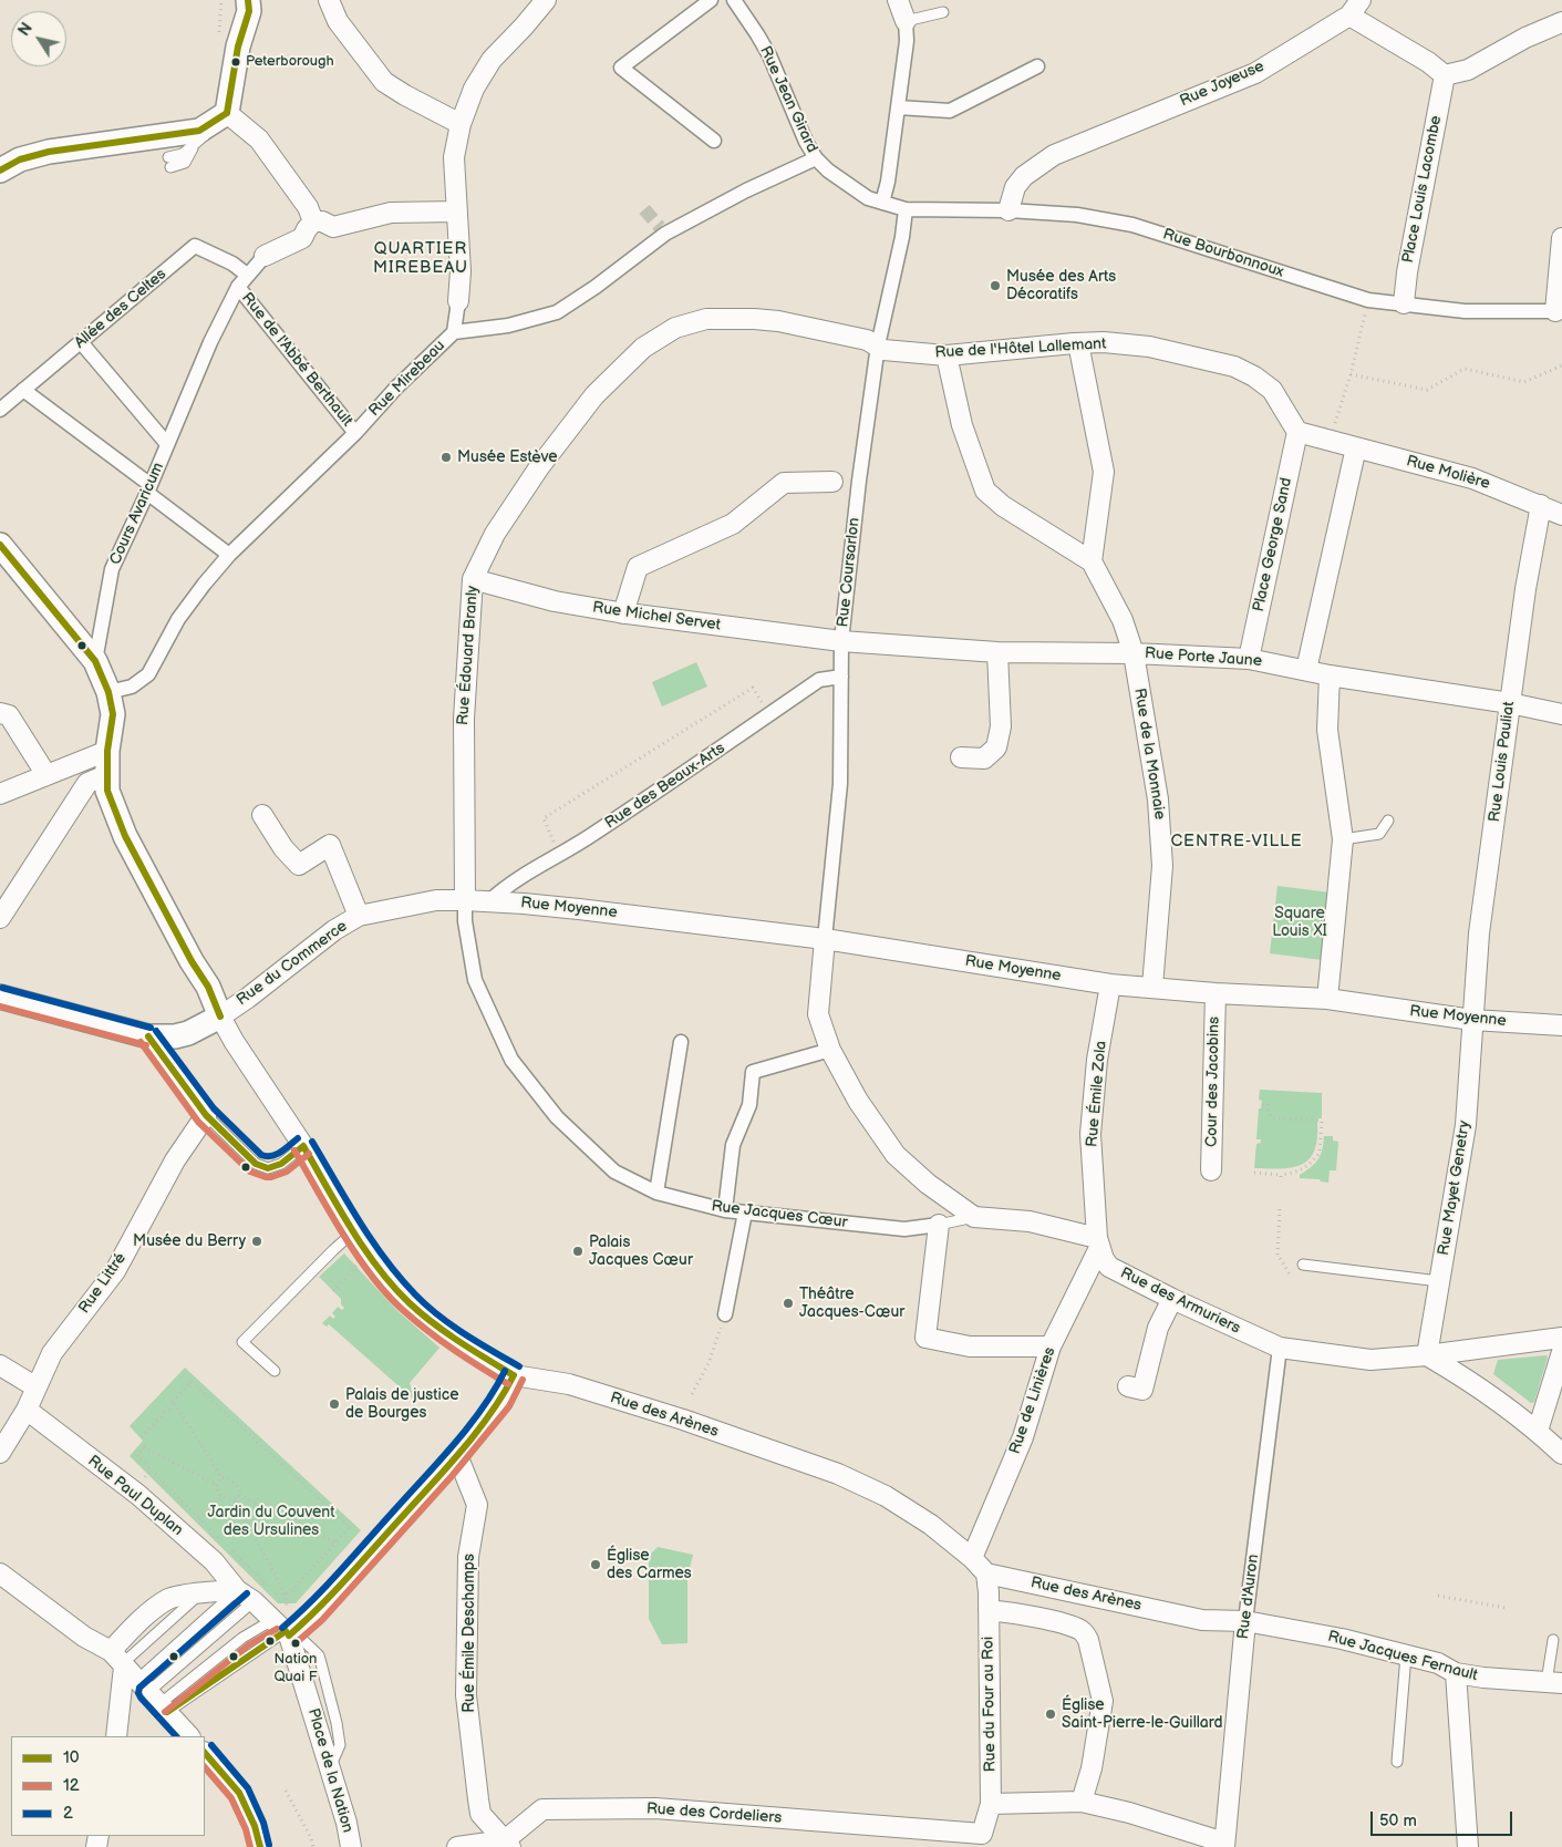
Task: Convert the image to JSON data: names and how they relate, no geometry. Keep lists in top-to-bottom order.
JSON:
{
  "streets": {
    "street": [
      "Rue Joyeuse",
      "Rue Jean Girard",
      "Place Louis Lacombe",
      "Rue Bourbonnoux",
      "Allée des Celtes",
      "Rue de l'Hôtel Lallemant",
      "Rue de l'Abbé Berthault",
      "Rue Mirebeau",
      "Rue Molière",
      "Cours Avaricum",
      "Place George Sand",
      "Rue Coursarlon",
      "Rue Michel Servet",
      "Rue Édouard Branly",
      "Rue Porte Jaune",
      "Rue de la Monnaie",
      "Rue Louis Pauliat",
      "Rue des Beaux-Arts",
      "Rue Moyenne",
      "Rue du Commerce",
      "Cour des Jacobins",
      "Rue Émile Zola",
      "Rue Mayet Genetry",
      "Rue Jacques Cœur",
      "Rue Littré",
      "Rue des Armuriers",
      "Rue de Linières",
      "Rue des Arènes",
      "Rue Paul Duplan",
      "Rue d'Auron",
      "Rue Émile Deschamps",
      "Rue Jacques Fernault",
      "Rue du Four au Roi",
      "Place de la Nation",
      "Rue des Cordeliers"
    ]
  },
  "crossings": [
    ["Rue Joyeuse", "Place Louis Lacombe"],
    ["Rue Joyeuse", "Rue Bourbonnoux"],
    ["Rue Jean Girard", "Rue Bourbonnoux"],
    ["Rue Jean Girard", "Rue Mirebeau"],
    ["Place Louis Lacombe", "Rue Bourbonnoux"],
    ["Rue Bourbonnoux", "Rue Coursarlon"],
    ["Allée des Celtes", "Cours Avaricum"],
    ["Rue de l'Hôtel Lallemant", "Place George Sand"],
    ["Rue de l'Hôtel Lallemant", "Rue Coursarlon"],
    ["Rue de l'Hôtel Lallemant", "Rue Édouard Branly"],
    ["Rue de l'Abbé Berthault", "Rue Mirebeau"],
    ["Rue de l'Abbé Berthault", "Cours Avaricum"],
    ["Rue Molière", "Rue Louis Pauliat"],
    ["Place George Sand", "Rue Porte Jaune"],
    ["Rue Coursarlon", "Rue Michel Servet"],
    ["Rue Coursarlon", "Rue Édouard Branly"],
    ["Rue Coursarlon", "Rue Porte Jaune"],
    ["Rue Coursarlon", "Rue des Beaux-Arts"],
    ["Rue Coursarlon", "Rue Moyenne"],
    ["Rue Michel Servet", "Rue Édouard Branly"],
    ["Rue Michel Servet", "Rue Porte Jaune"],
    ["Rue Édouard Branly", "Rue Moyenne"],
    ["Rue Édouard Branly", "Rue du Commerce"],
    ["Rue Édouard Branly", "Rue Jacques Cœur"],
    ["Rue Porte Jaune", "Rue de la Monnaie"],
    ["Rue Porte Jaune", "Rue Louis Pauliat"],
    ["Rue de la Monnaie", "Rue Moyenne"],
    ["Rue Louis Pauliat", "Rue Moyenne"],
    ["Rue Louis Pauliat", "Rue Mayet Genetry"],
    ["Rue des Beaux-Arts", "Rue Moyenne"],
    ["Rue Moyenne", "Rue du Commerce"],
    ["Rue Moyenne", "Cour des Jacobins"],
    ["Rue Moyenne", "Rue Émile Zola"],
    ["Rue Moyenne", "Rue Mayet Genetry"],
    ["Rue Moyenne", "Rue Jacques Cœur"],
    ["Rue du Commerce", "Rue Jacques Cœur"],
    ["Rue du Commerce", "Rue des Arènes"],
    ["Rue Émile Zola", "Rue des Armuriers"],
    ["Rue Émile Zola", "Rue de Linières"],
    ["Rue Mayet Genetry", "Rue des Armuriers"],
    ["Rue Littré", "Rue Paul Duplan"],
    ["Rue des Armuriers", "Rue de Linières"],
    ["Rue des Armuriers", "Rue d'Auron"],
    ["Rue de Linières", "Rue des Arènes"],
    ["Rue des Arènes", "Rue d'Auron"],
    ["Rue des Arènes", "Rue Jacques Fernault"],
    ["Rue des Arènes", "Rue du Four au Roi"],
    ["Rue Paul Duplan", "Place de la Nation"],
    ["Rue d'Auron", "Rue Jacques Fernault"],
    ["Rue Émile Deschamps", "Rue des Cordeliers"],
    ["Rue du Four au Roi", "Rue des Cordeliers"]
  ],
  "districts": ["QUARTIER MIREBEAU", "CENTRE-VILLE"],
  "parks": ["Square Louis XI", "Jardin du Couvent des Ursulines"],
  "places": [
    "Peterborough",
    "Musée des Arts Décoratifs",
    "Musée Estève",
    "Musée du Berry",
    "Palais Jacques Cœur",
    "Théâtre Jacques-Cœur",
    "Palais de justice de Bourges",
    "Église des Carmes",
    "Nation Quai F",
    "Église Saint-Pierre-le-Guillard"
  ],
  "lines": ["transit line 10", "transit line 2", "transit line 12"],
  "legend": ["10", "12", "2"],
  "scale_bar": "50 m",
  "north": "top left"
}
